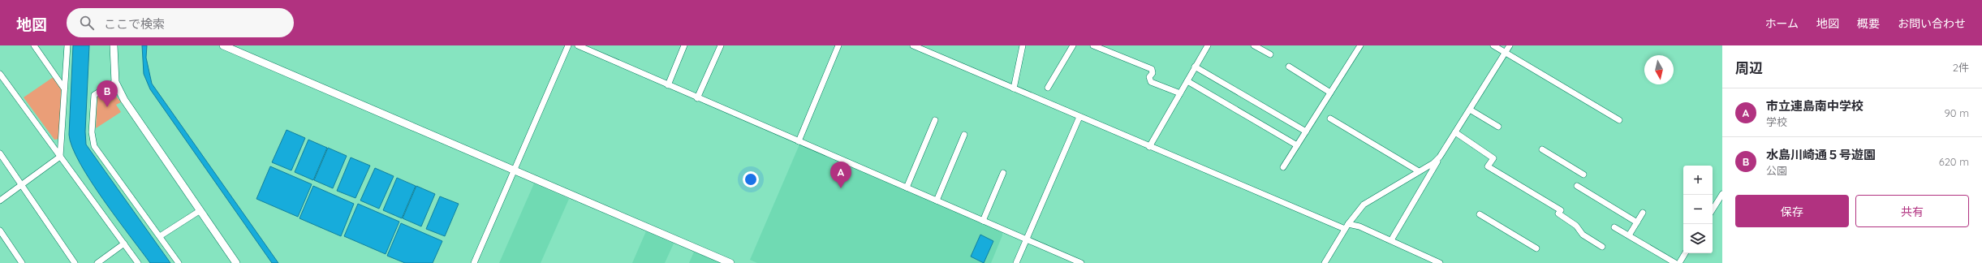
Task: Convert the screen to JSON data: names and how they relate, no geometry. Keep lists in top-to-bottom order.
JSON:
{
  "north": "bottom",
  "page": {
    "header": "地図",
    "search": "ここで検索",
    "nav": [
      "ホーム",
      "地図",
      "概要",
      "お問い合わせ"
    ],
    "heading": ["周辺", "2件"],
    "pins": ["B", "A"],
    "list": [
      {
        "mark": "A",
        "name": "市立連島南中学校",
        "note": "学校",
        "value": "90 m"
      },
      {
        "mark": "B",
        "name": "水島川崎通５号遊園",
        "note": "公園",
        "value": "620 m"
      }
    ],
    "map_buttons": ["+", "−"],
    "buttons": ["保存", "共有"]
  }
}
